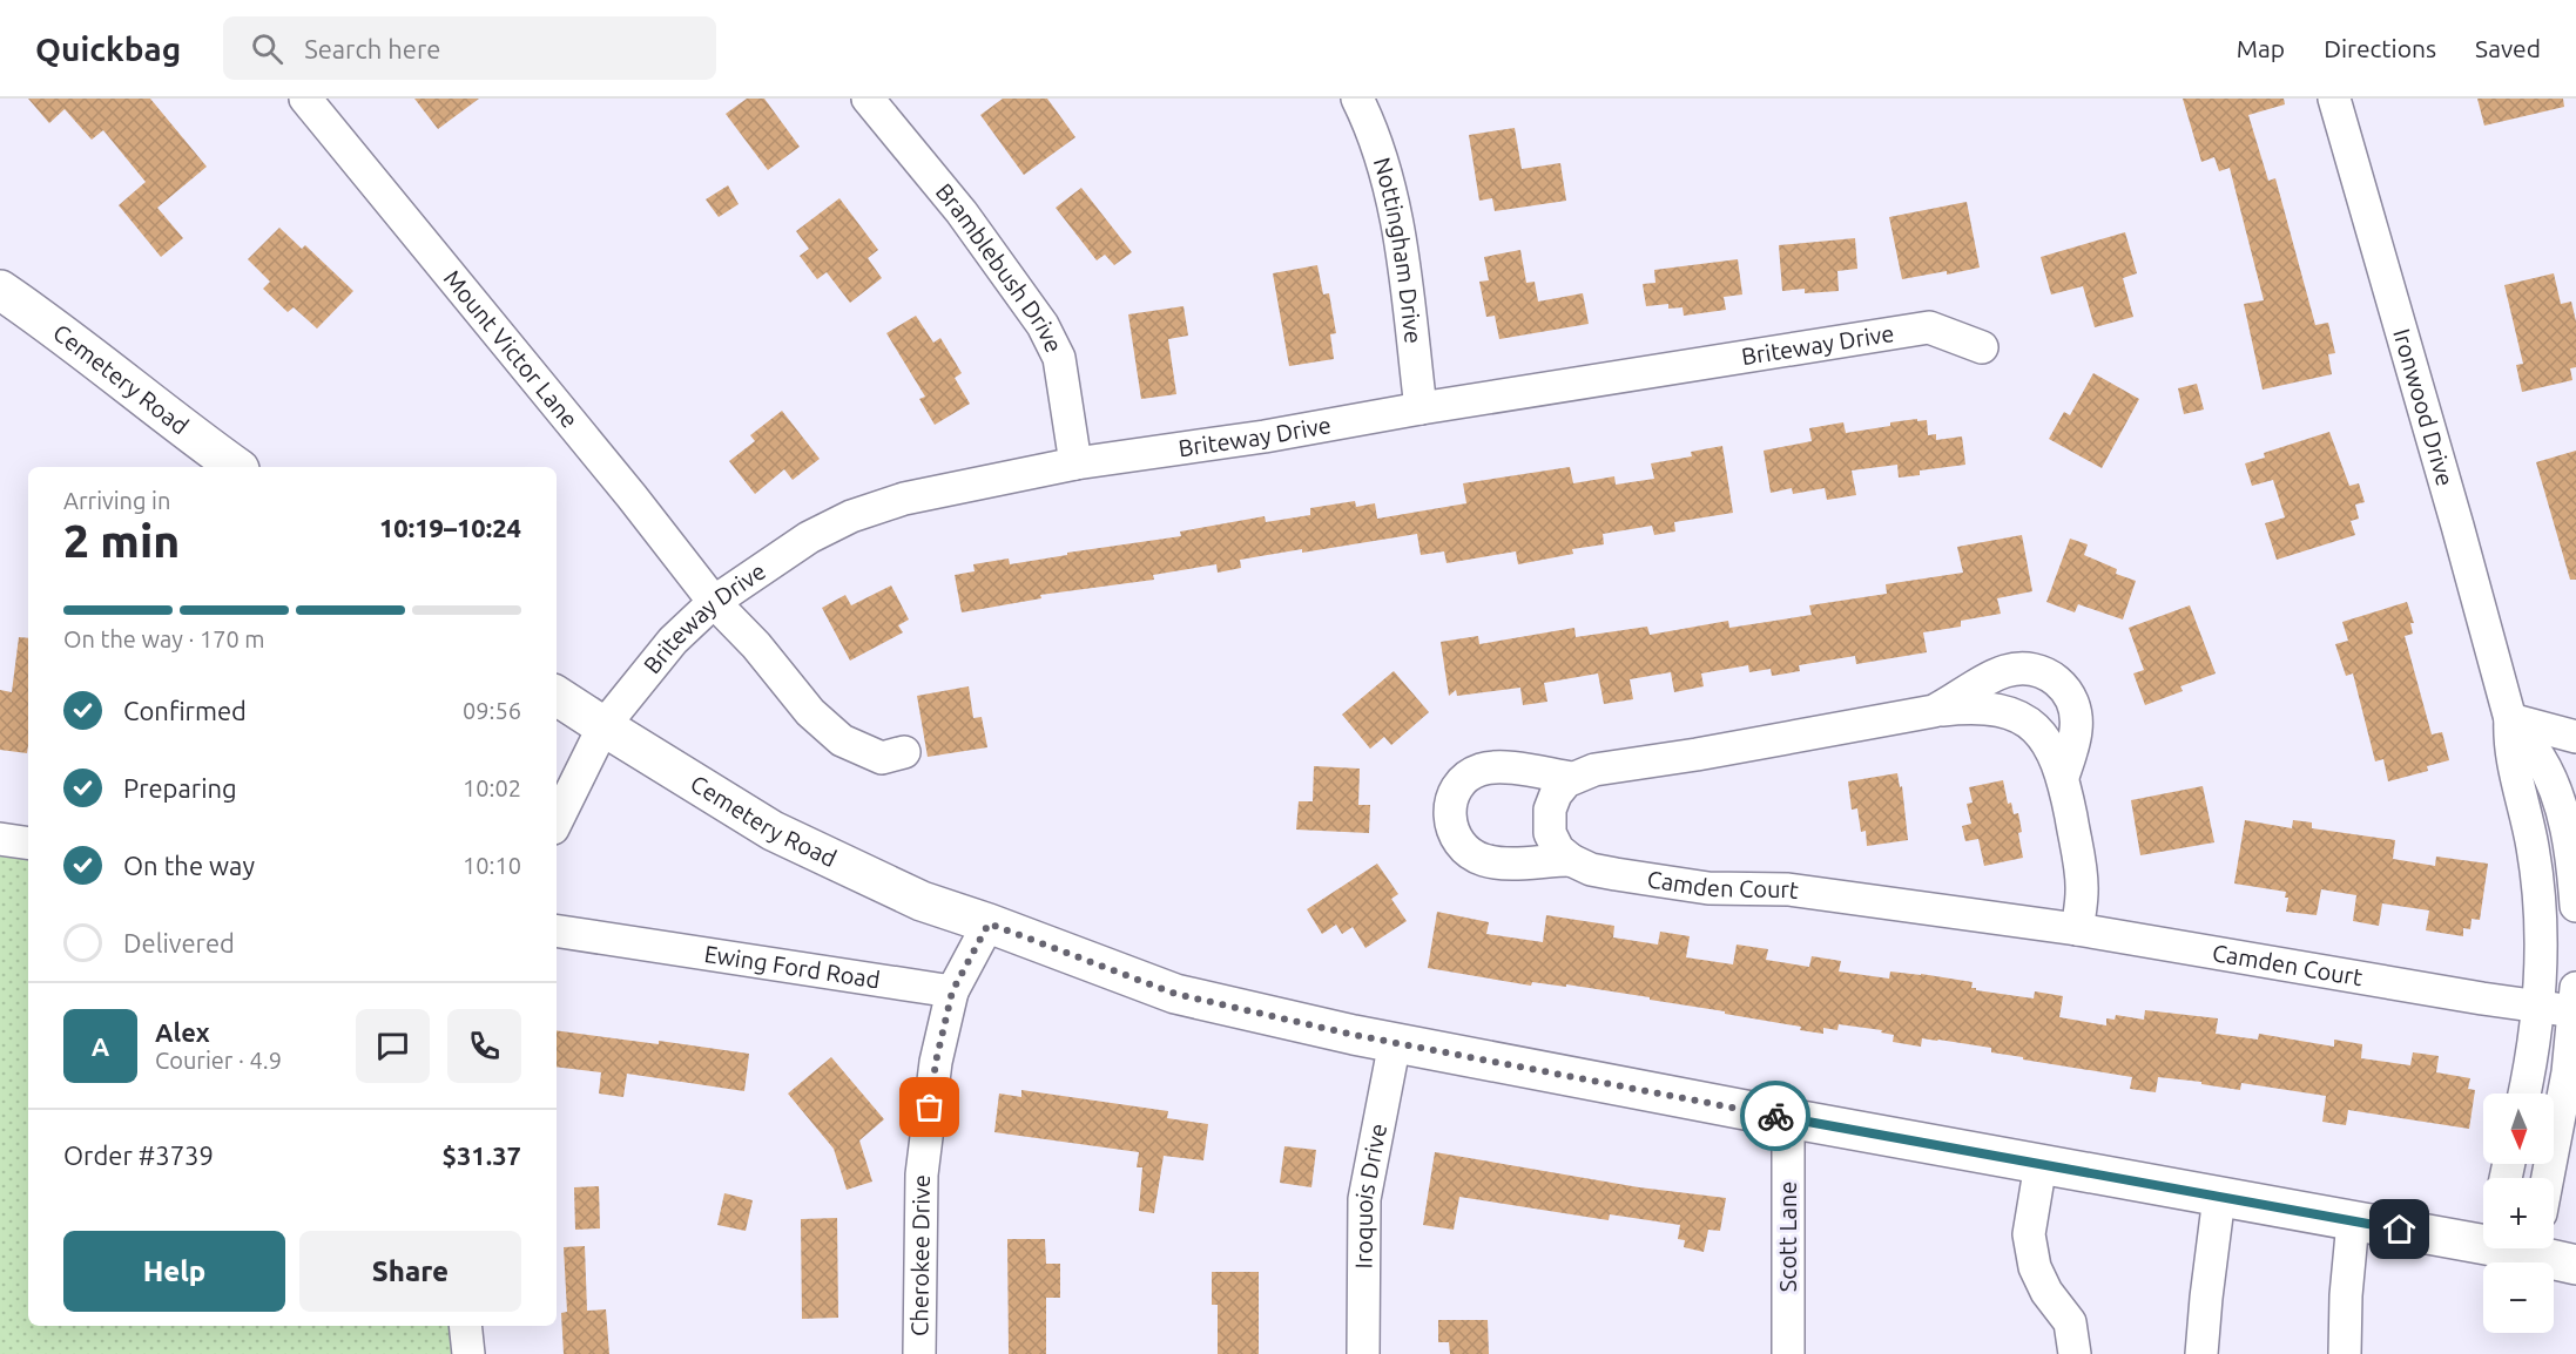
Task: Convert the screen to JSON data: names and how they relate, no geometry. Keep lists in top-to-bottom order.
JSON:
{
  "streets": {
    "main road": ["Cemetery Road"],
    "street": [
      "Nottingham Drive",
      "Bramblebush Drive",
      "Briteway Drive",
      "Mount Victor Lane",
      "Ironwood Drive",
      "Camden Court",
      "Ewing Ford Road",
      "Iroquois Drive",
      "Scott Lane",
      "Cherokee Drive"
    ]
  },
  "crossings": [
    ["Nottingham Drive", "Briteway Drive"],
    ["Bramblebush Drive", "Briteway Drive"],
    ["Briteway Drive", "Mount Victor Lane"],
    ["Briteway Drive", "Cemetery Road"],
    ["Cemetery Road", "Iroquois Drive"],
    ["Cemetery Road", "Scott Lane"],
    ["Ironwood Drive", "Camden Court"],
    ["Ewing Ford Road", "Cherokee Drive"]
  ],
  "north": "bottom",
  "page": {
    "header": "Quickbag",
    "search": "Search here",
    "nav": ["Map", "Directions", "Saved"],
    "heading": ["2 min", "Arriving in", "10:19–10:24"],
    "panel": [
      "Alex",
      "Courier · 4.9",
      "Order #3739",
      "$31.37"
    ],
    "bar": "On the way · 170 m",
    "list": [
      ["Confirmed", "09:56"],
      ["Preparing", "10:02"],
      ["On the way", "10:10"],
      "Delivered"
    ],
    "round": "A",
    "map_buttons": ["+", "−"],
    "buttons": ["Help", "Share"]
  }
}
